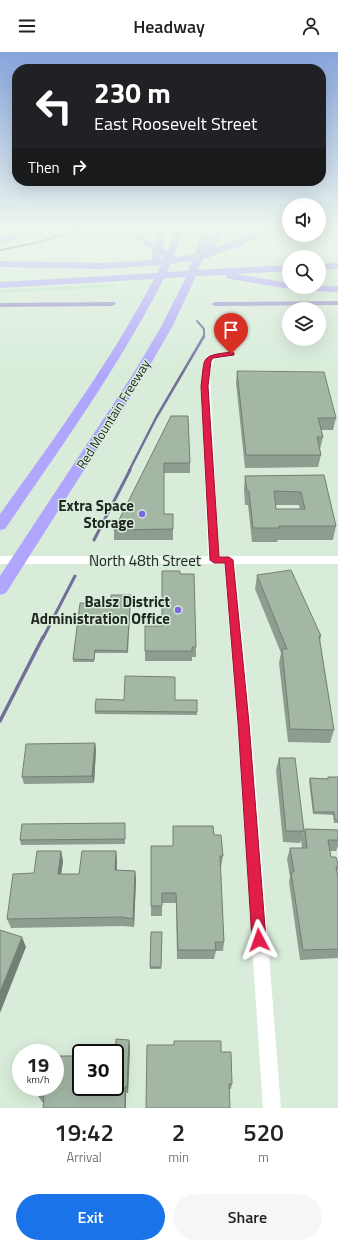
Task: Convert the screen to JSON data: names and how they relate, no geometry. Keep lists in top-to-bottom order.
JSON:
{
  "streets": {
    "highway": ["Red Mountain Freeway"],
    "street": ["North 48th Street"]
  },
  "places": ["Extra Space Storage", "Balsz District Administration Office"],
  "page": {
    "header": "Headway",
    "turn": ["230 m", "East Roosevelt Street"],
    "then": "Then",
    "speed": "19 km/h",
    "limit": "30",
    "eta": [
      "19:42",
      "Arrival",
      "2",
      "min",
      "520",
      "m"
    ],
    "buttons": ["Exit", "Share"]
  }
}
